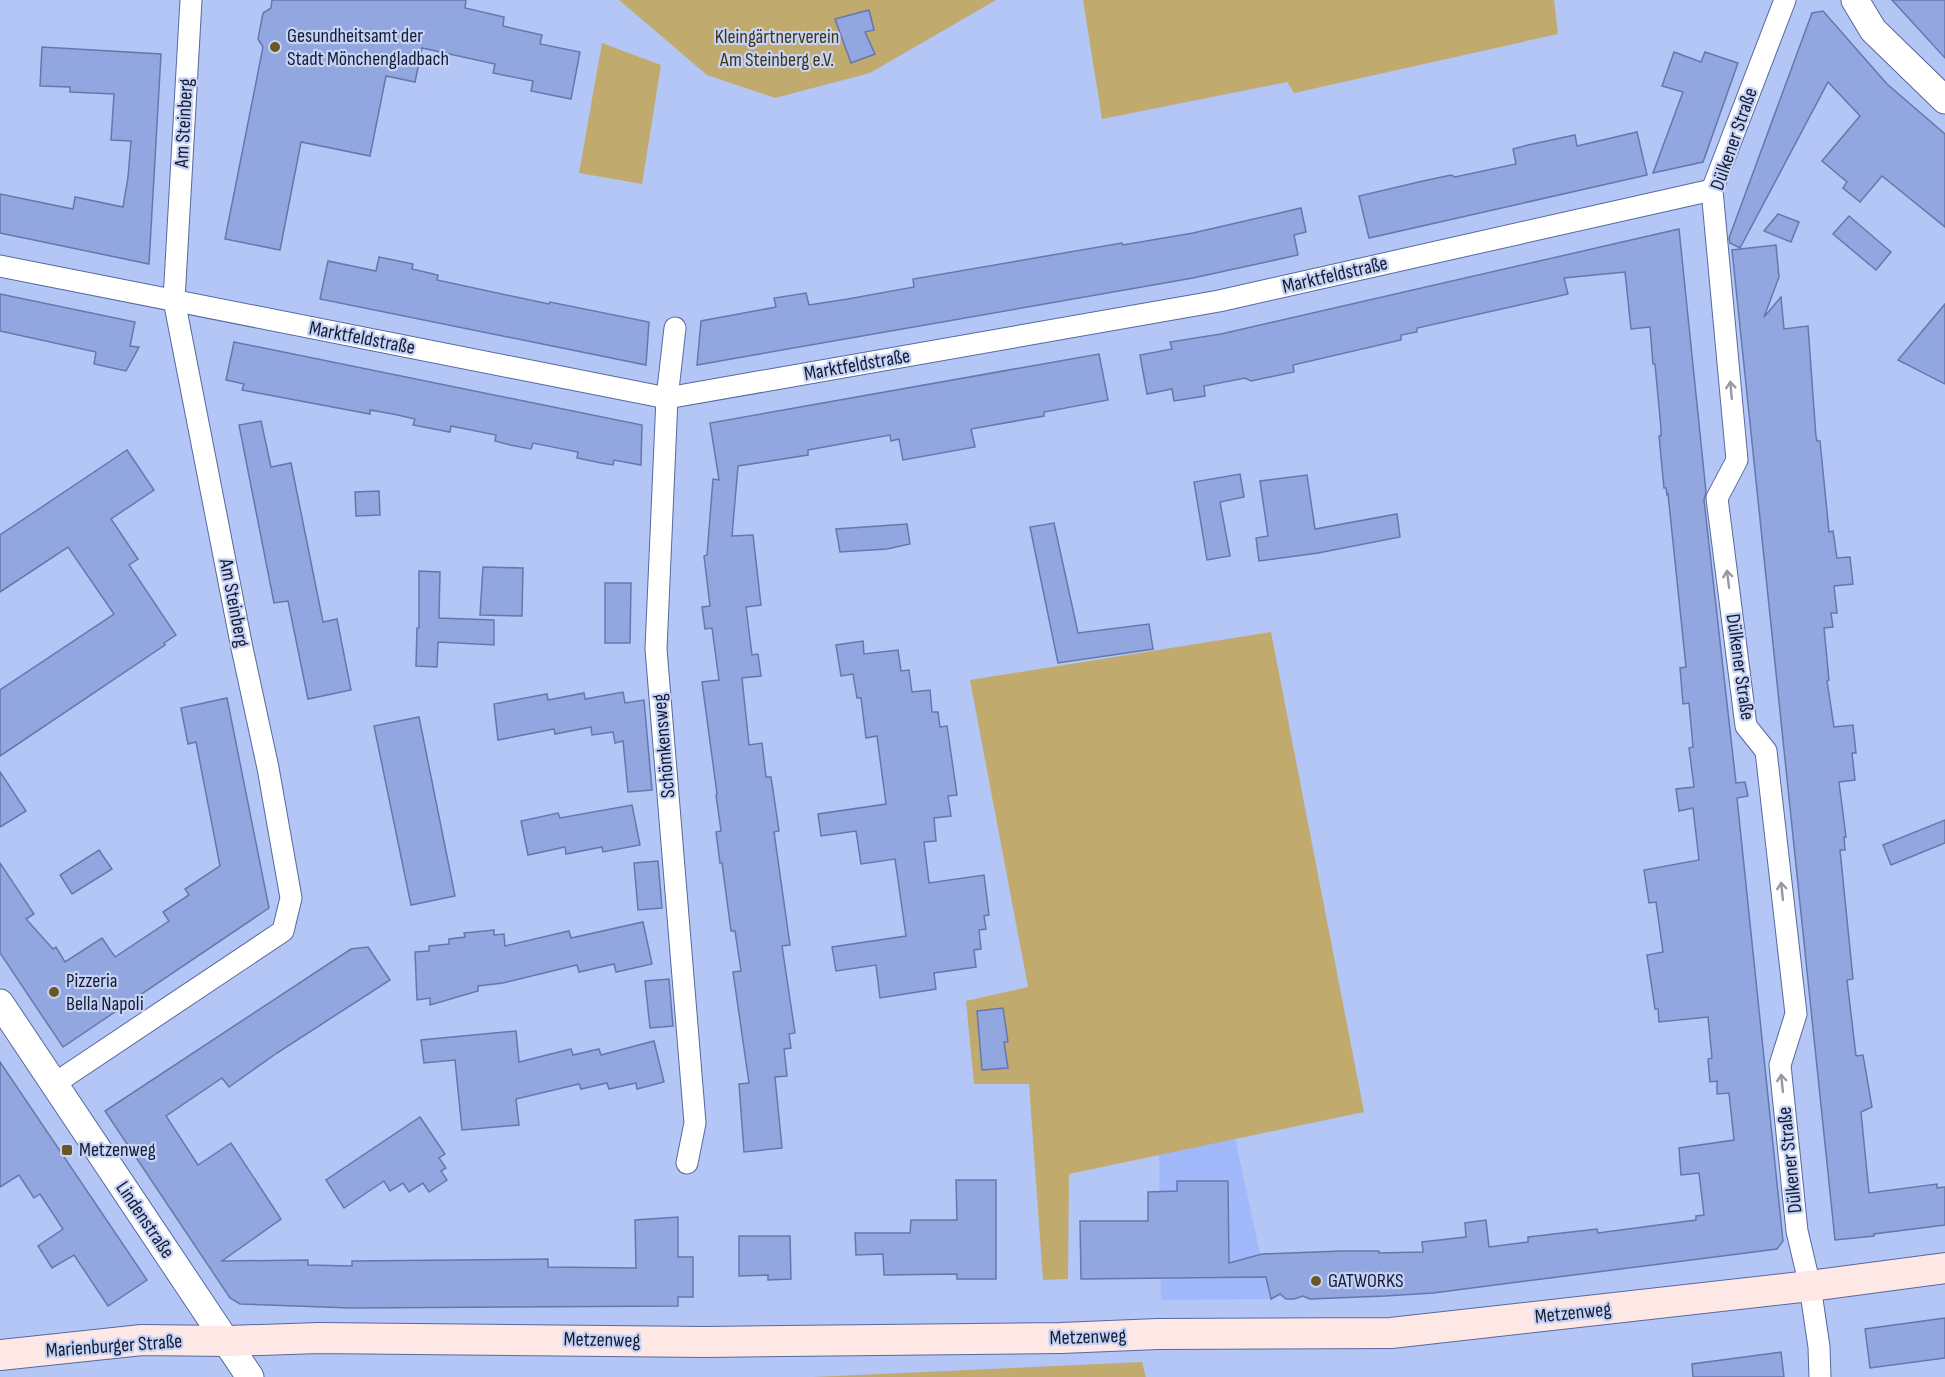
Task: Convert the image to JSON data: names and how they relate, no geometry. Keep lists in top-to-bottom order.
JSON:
{
  "streets": {
    "main road": ["Metzenweg", "Marienburger Straße"],
    "street": [
      "Am Steinberg",
      "Dülkener Straße",
      "Marktfeldstraße",
      "Schömkensweg",
      "Lindenstraße"
    ]
  },
  "crossings": [
    ["Am Steinberg", "Marktfeldstraße"],
    ["Am Steinberg", "Lindenstraße"],
    ["Dülkener Straße", "Marktfeldstraße"],
    ["Dülkener Straße", "Metzenweg"],
    ["Marktfeldstraße", "Schömkensweg"],
    ["Lindenstraße", "Metzenweg"],
    ["Lindenstraße", "Marienburger Straße"],
    ["Metzenweg", "Marienburger Straße"]
  ],
  "one_way": ["Dülkener Straße"],
  "parks": ["Kleingärtnerverein Am Steinberg e.V."],
  "places": {
    "other": ["Gesundheitsamt der Stadt Mönchengladbach", "Pizzeria Bella Napoli", "GATWORKS"],
    "transit": ["Metzenweg"]
  }
}
